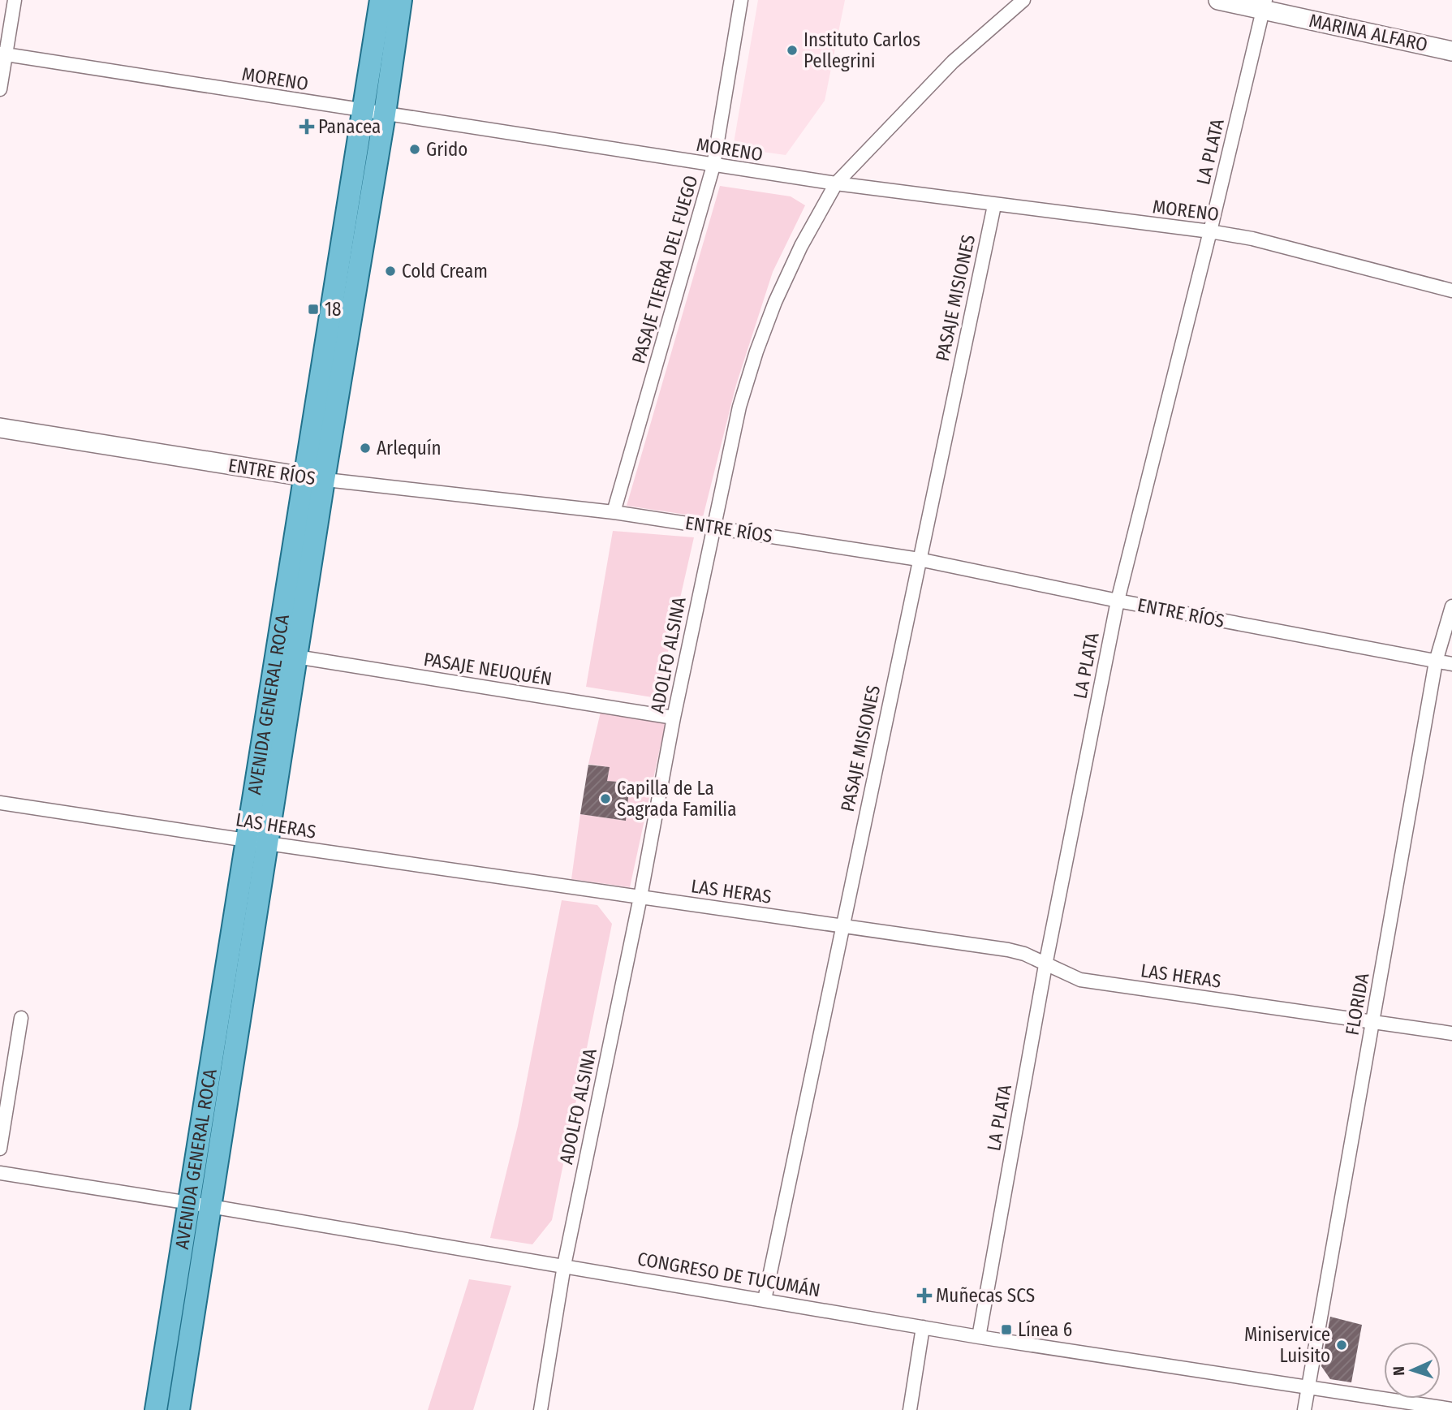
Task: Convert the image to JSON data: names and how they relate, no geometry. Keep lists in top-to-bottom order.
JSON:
{
  "streets": {
    "main road": ["AVENIDA GENERAL ROCA"],
    "street": [
      "MARINA ALFARO",
      "MORENO",
      "LA PLATA",
      "PASAJE TIERRA DEL FUEGO",
      "PASAJE MISIONES",
      "ENTRE RÍOS",
      "ADOLFO ALSINA",
      "PASAJE NEUQUÉN",
      "LAS HERAS",
      "FLORIDA",
      "CONGRESO DE TUCUMÁN"
    ]
  },
  "crossings": [
    ["MARINA ALFARO", "LA PLATA"],
    ["MORENO", "LA PLATA"],
    ["MORENO", "PASAJE TIERRA DEL FUEGO"],
    ["MORENO", "PASAJE MISIONES"],
    ["MORENO", "ADOLFO ALSINA"],
    ["MORENO", "AVENIDA GENERAL ROCA"],
    ["LA PLATA", "ENTRE RÍOS"],
    ["LA PLATA", "LAS HERAS"],
    ["LA PLATA", "CONGRESO DE TUCUMÁN"],
    ["PASAJE TIERRA DEL FUEGO", "ENTRE RÍOS"],
    ["PASAJE MISIONES", "ENTRE RÍOS"],
    ["PASAJE MISIONES", "LAS HERAS"],
    ["PASAJE MISIONES", "CONGRESO DE TUCUMÁN"],
    ["ENTRE RÍOS", "ADOLFO ALSINA"],
    ["ENTRE RÍOS", "AVENIDA GENERAL ROCA"],
    ["ENTRE RÍOS", "FLORIDA"],
    ["ADOLFO ALSINA", "PASAJE NEUQUÉN"],
    ["ADOLFO ALSINA", "LAS HERAS"],
    ["ADOLFO ALSINA", "CONGRESO DE TUCUMÁN"],
    ["PASAJE NEUQUÉN", "AVENIDA GENERAL ROCA"],
    ["AVENIDA GENERAL ROCA", "LAS HERAS"],
    ["AVENIDA GENERAL ROCA", "CONGRESO DE TUCUMÁN"],
    ["LAS HERAS", "FLORIDA"],
    ["FLORIDA", "CONGRESO DE TUCUMÁN"]
  ],
  "places": {
    "other": [
      "Instituto Carlos Pellegrini",
      "Grido",
      "Cold Cream",
      "Arlequín",
      "Capilla de La Sagrada Familia",
      "Miniservice Luisito"
    ],
    "health": ["Panacea", "Muñecas SCS"],
    "transit": ["18", "Línea 6"]
  },
  "north": "left"
}
